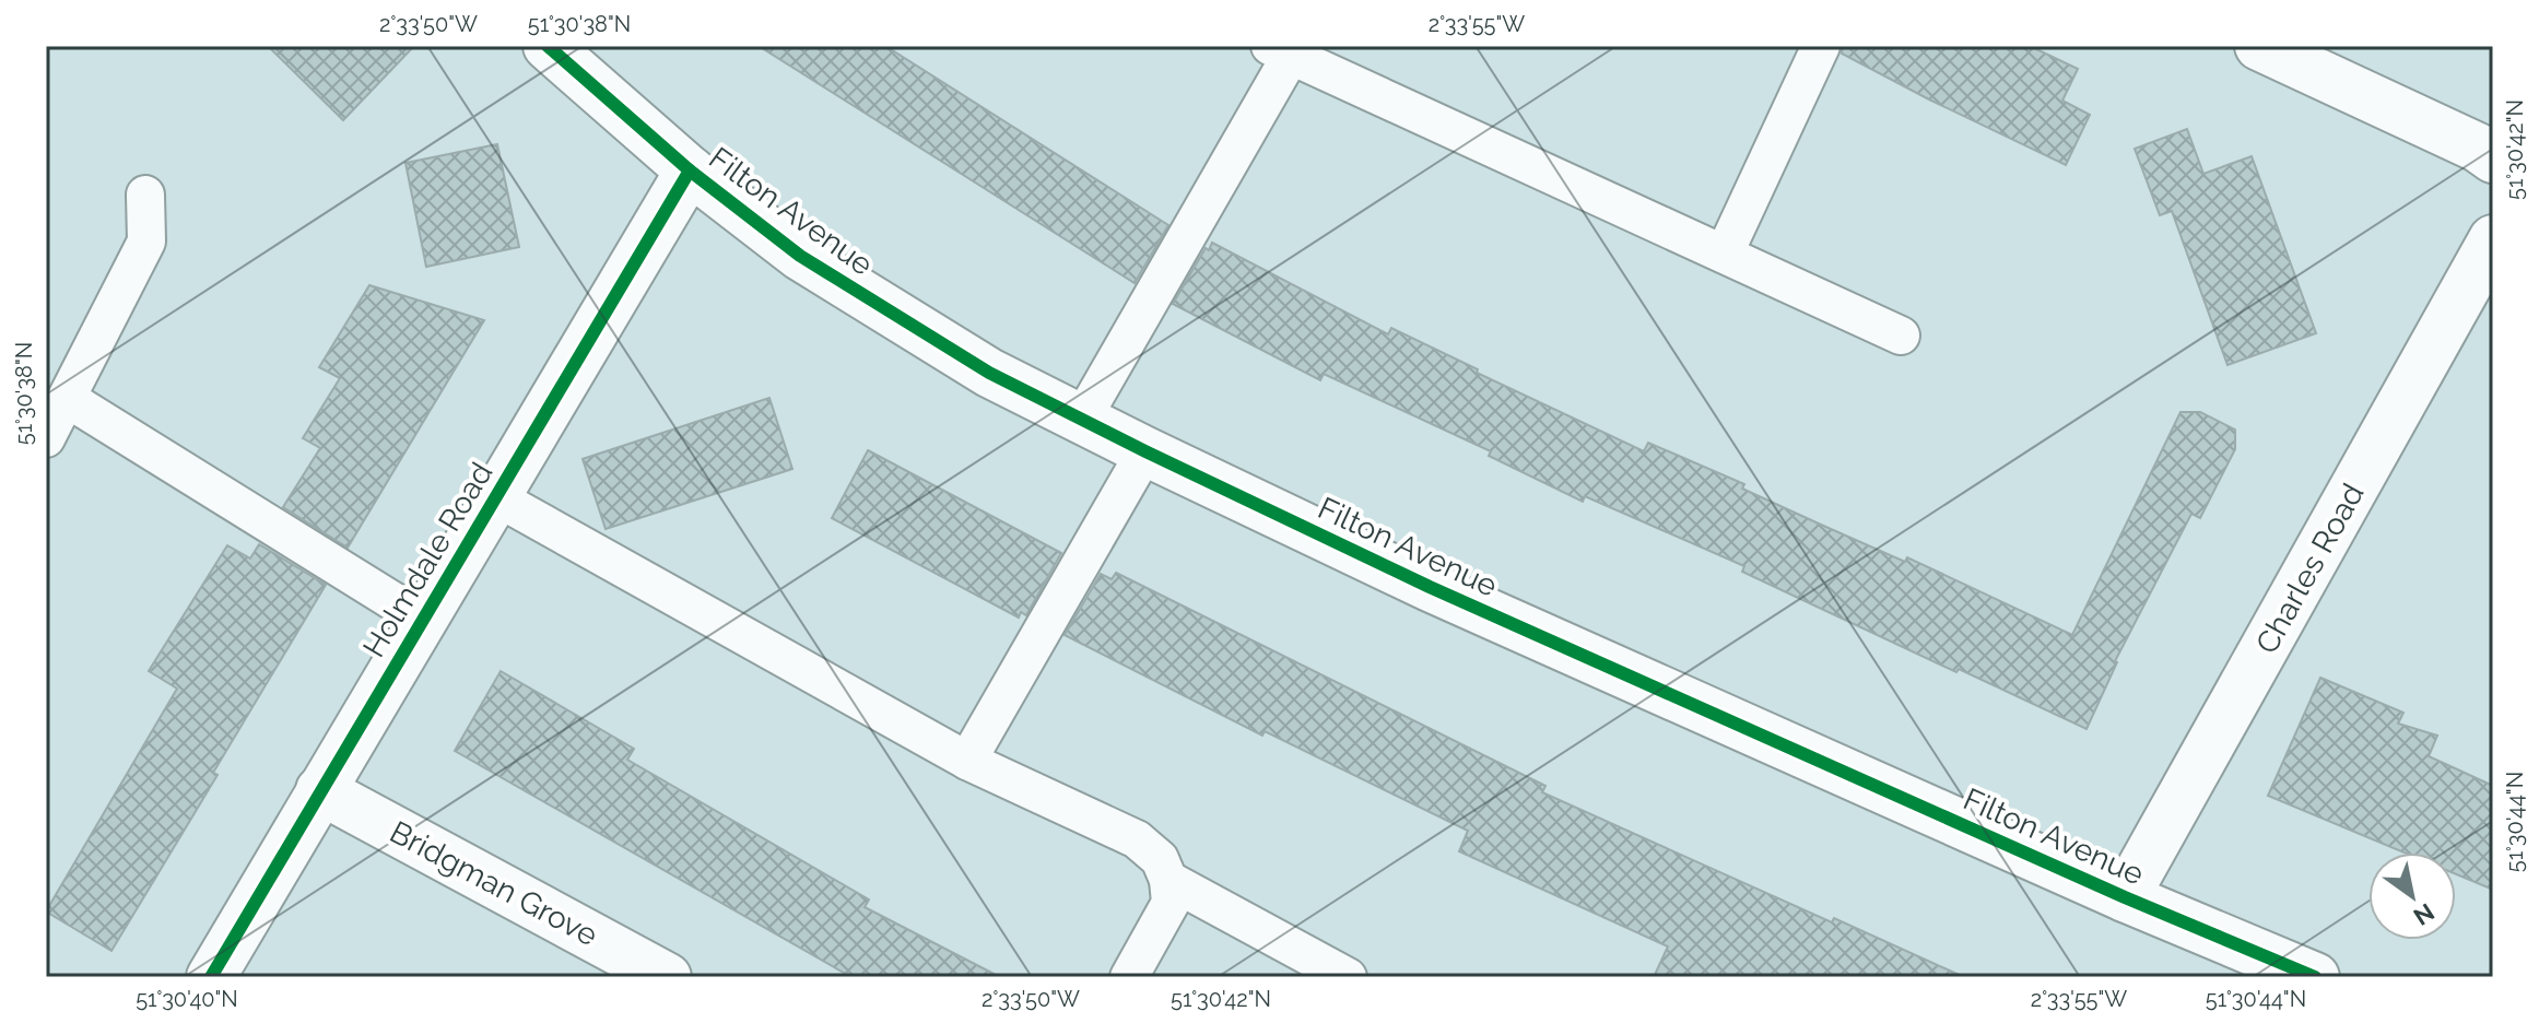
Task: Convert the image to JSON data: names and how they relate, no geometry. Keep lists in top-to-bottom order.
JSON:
{
  "streets": {
    "street": [
      "Filton Avenue",
      "Holmdale Road",
      "Charles Road",
      "Bridgman Grove"
    ]
  },
  "crossings": [
    ["Filton Avenue", "Holmdale Road"],
    ["Filton Avenue", "Charles Road"],
    ["Holmdale Road", "Bridgman Grove"]
  ],
  "north": "bottom right",
  "coordinates": [
    "2°33'50\"W",
    "51°30'38\"N",
    "2°33'55\"W",
    "51°30'42\"N",
    "51°30'44\"N",
    "51°30'40\"N"
  ]
}
